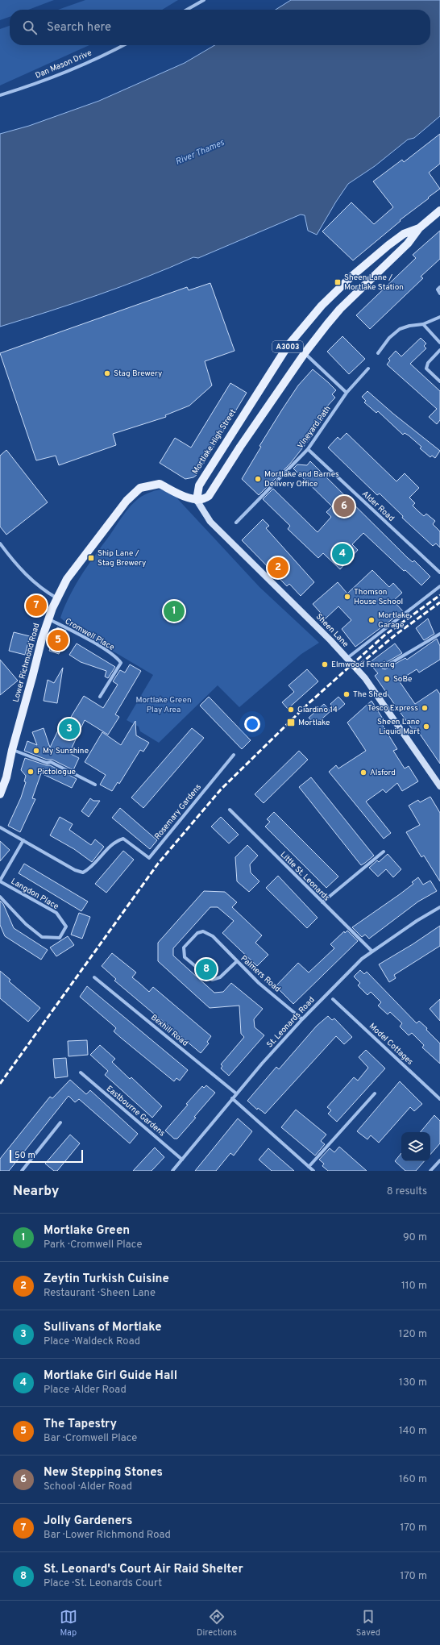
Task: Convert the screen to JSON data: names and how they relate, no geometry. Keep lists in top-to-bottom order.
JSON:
{
  "streets": {
    "main road": [
      "A3003",
      "Mortlake High Street",
      "Sheen Lane",
      "Lower Richmond Road"
    ],
    "street": [
      "Dan Mason Drive",
      "Vineyard Path",
      "Alder Road",
      "Cromwell Place",
      "Rosemary Gardens",
      "Little St. Leonards",
      "Langdon Place",
      "Palmers Road",
      "St. Leonards Road",
      "Bexhill Road",
      "Model Cottages",
      "Eastbourne Gardens"
    ]
  },
  "crossings": [
    ["Vineyard Path", "Alder Road"],
    ["Mortlake High Street", "Sheen Lane"],
    ["Mortlake High Street", "Lower Richmond Road"],
    ["Sheen Lane", "Lower Richmond Road"],
    ["Cromwell Place", "Lower Richmond Road"],
    ["Rosemary Gardens", "Langdon Place"],
    ["Little St. Leonards", "St. Leonards Road"],
    ["Palmers Road", "St. Leonards Road"],
    ["St. Leonards Road", "Bexhill Road"],
    ["St. Leonards Road", "Eastbourne Gardens"]
  ],
  "water": ["River Thames"],
  "parks": ["Mortlake Green Play Area"],
  "places": {
    "transit": ["Sheen Lane / Mortlake Station", "Ship Lane / Stag Brewery", "Mortlake"],
    "other": [
      "Stag Brewery",
      "Mortlake and Barnes Delivery Office",
      "Thomson House School",
      "Mortlake Garage",
      "Elmwood Fencing",
      "SoBe",
      "The Shed",
      "Tesco Express",
      "Giardino 14",
      "Sheen Lane Liquid Mart",
      "My Sunshine",
      "Pictologue",
      "Alsford"
    ]
  },
  "scale_bar": "50 m",
  "page": {
    "search": "Search here",
    "pins": [
      "6",
      "4",
      "2",
      "7",
      "1",
      "5",
      "3",
      "8"
    ],
    "scale": "50 m",
    "heading": ["Nearby", "8 results"],
    "list": [
      {
        "mark": "1",
        "name": "Mortlake Green",
        "note": "Park · Cromwell Place",
        "value": "90 m"
      },
      {
        "mark": "2",
        "name": "Zeytin Turkish Cuisine",
        "note": "Restaurant · Sheen Lane",
        "value": "110 m"
      },
      {
        "mark": "3",
        "name": "Sullivans of Mortlake",
        "note": "Place · Waldeck Road",
        "value": "120 m"
      },
      {
        "mark": "4",
        "name": "Mortlake Girl Guide Hall",
        "note": "Place · Alder Road",
        "value": "130 m"
      },
      {
        "mark": "5",
        "name": "The Tapestry",
        "note": "Bar · Cromwell Place",
        "value": "140 m"
      },
      {
        "mark": "6",
        "name": "New Stepping Stones",
        "note": "School · Alder Road",
        "value": "160 m"
      },
      {
        "mark": "7",
        "name": "Jolly Gardeners",
        "note": "Bar · Lower Richmond Road",
        "value": "170 m"
      },
      {
        "mark": "8",
        "name": "St. Leonard's Court Air Raid Shelter",
        "note": "Place · St. Leonards Court",
        "value": "170 m"
      }
    ],
    "nav": ["Map", "Directions", "Saved"]
  }
}
